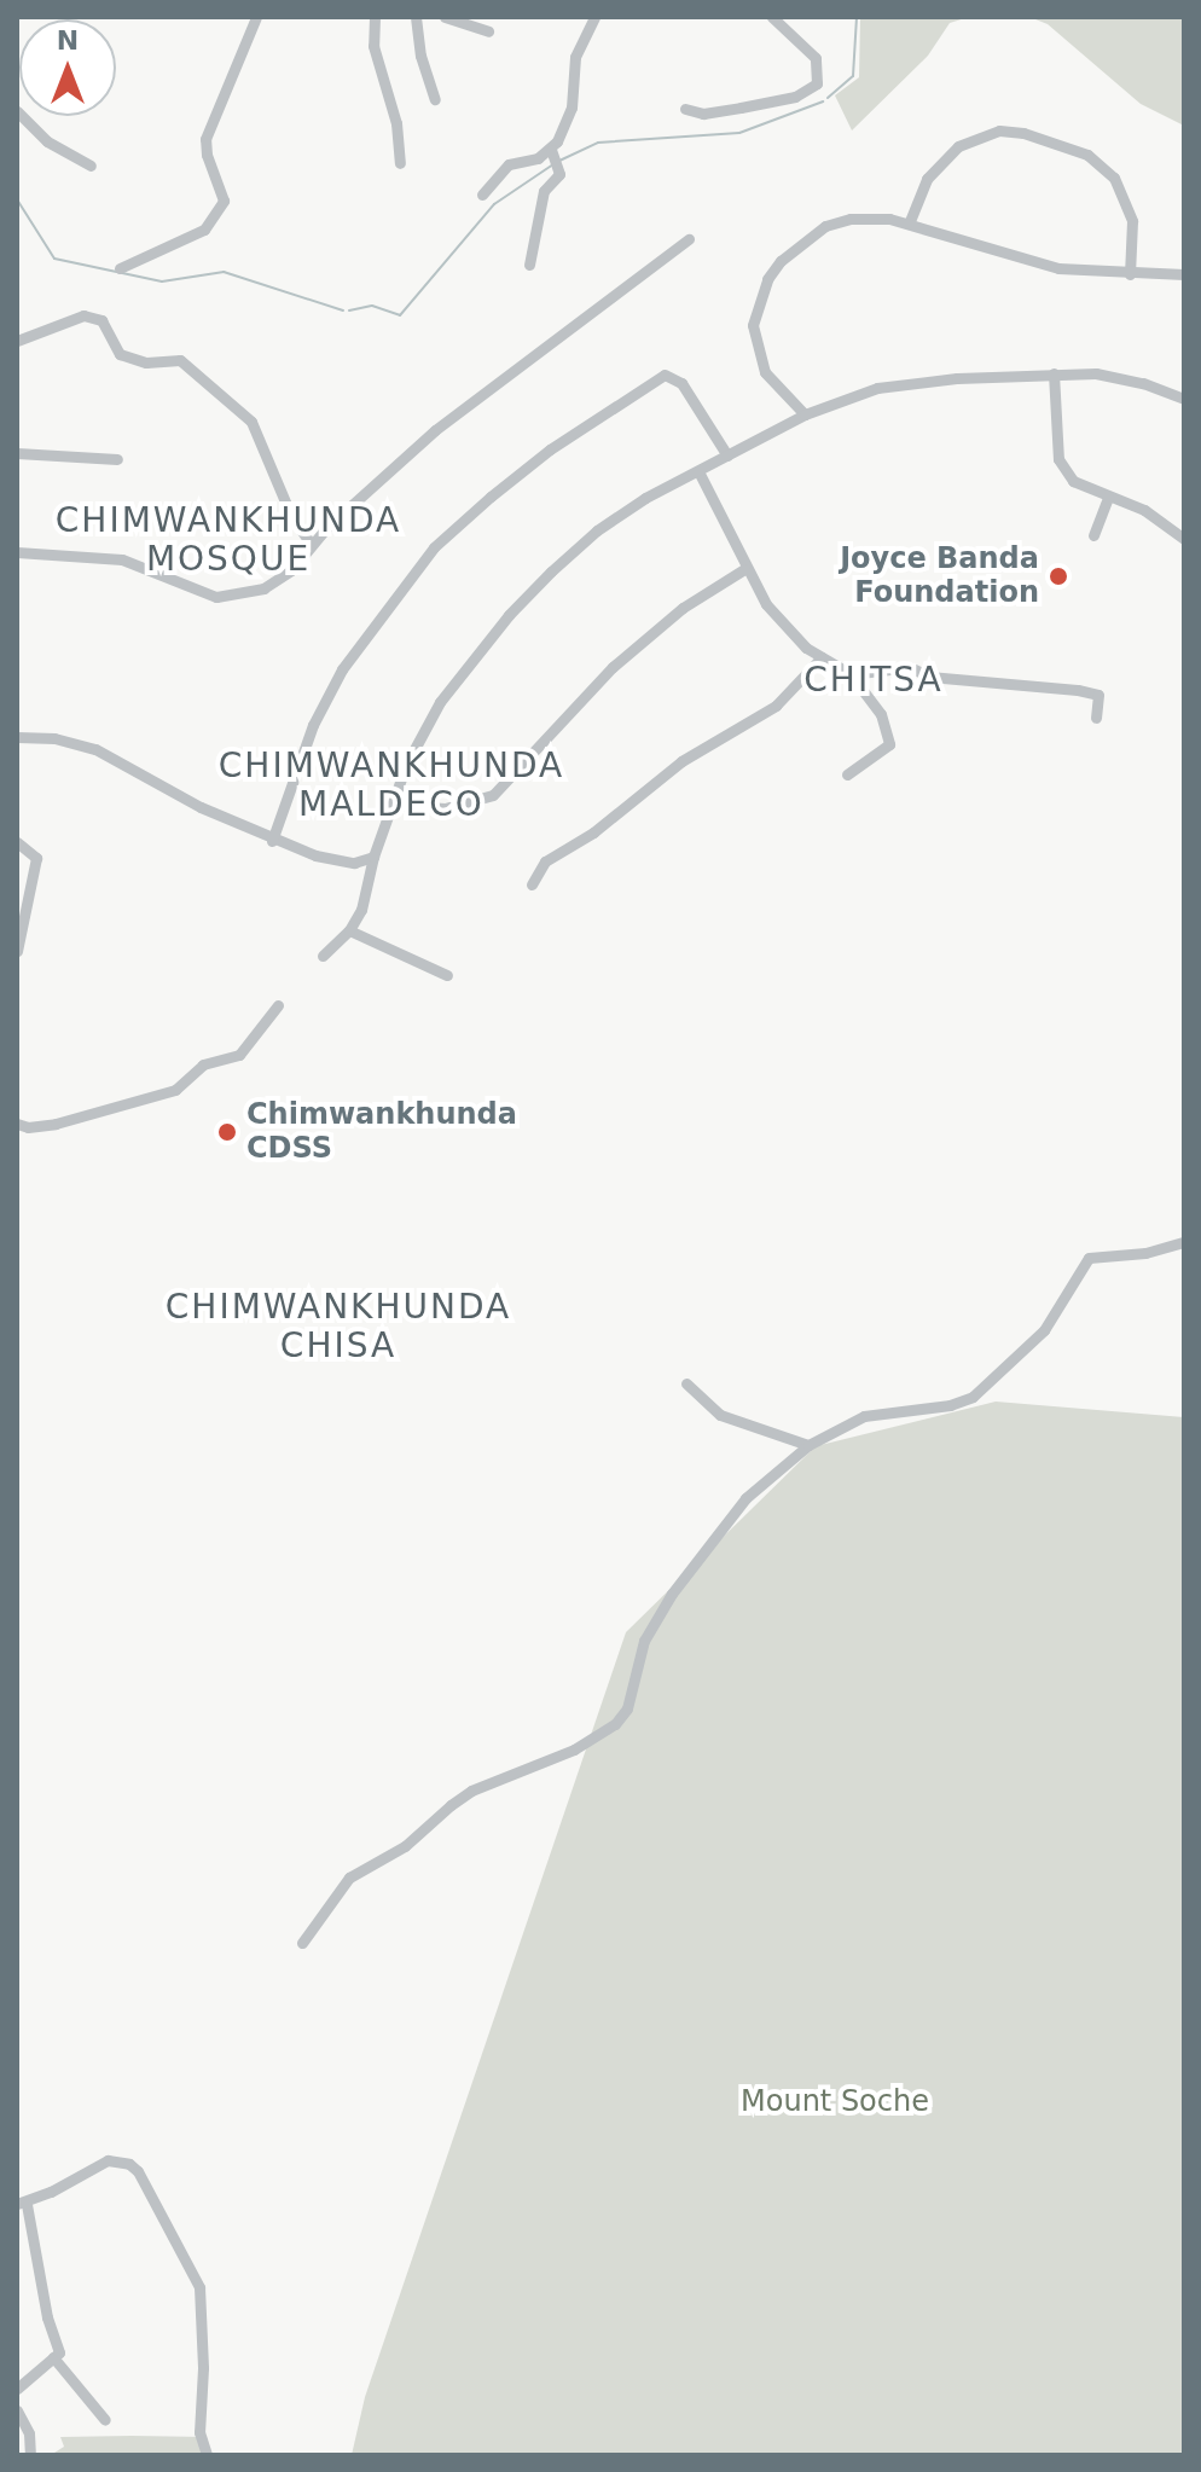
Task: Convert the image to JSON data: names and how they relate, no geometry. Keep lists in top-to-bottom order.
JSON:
{
  "districts": [
    "CHIMWANKHUNDA MOSQUE",
    "CHITSA",
    "CHIMWANKHUNDA MALDECO",
    "CHIMWANKHUNDA CHISA"
  ],
  "parks": ["Mount Soche"],
  "places": ["Joyce Banda Foundation", "Chimwankhunda CDSS"],
  "north": "top"
}
